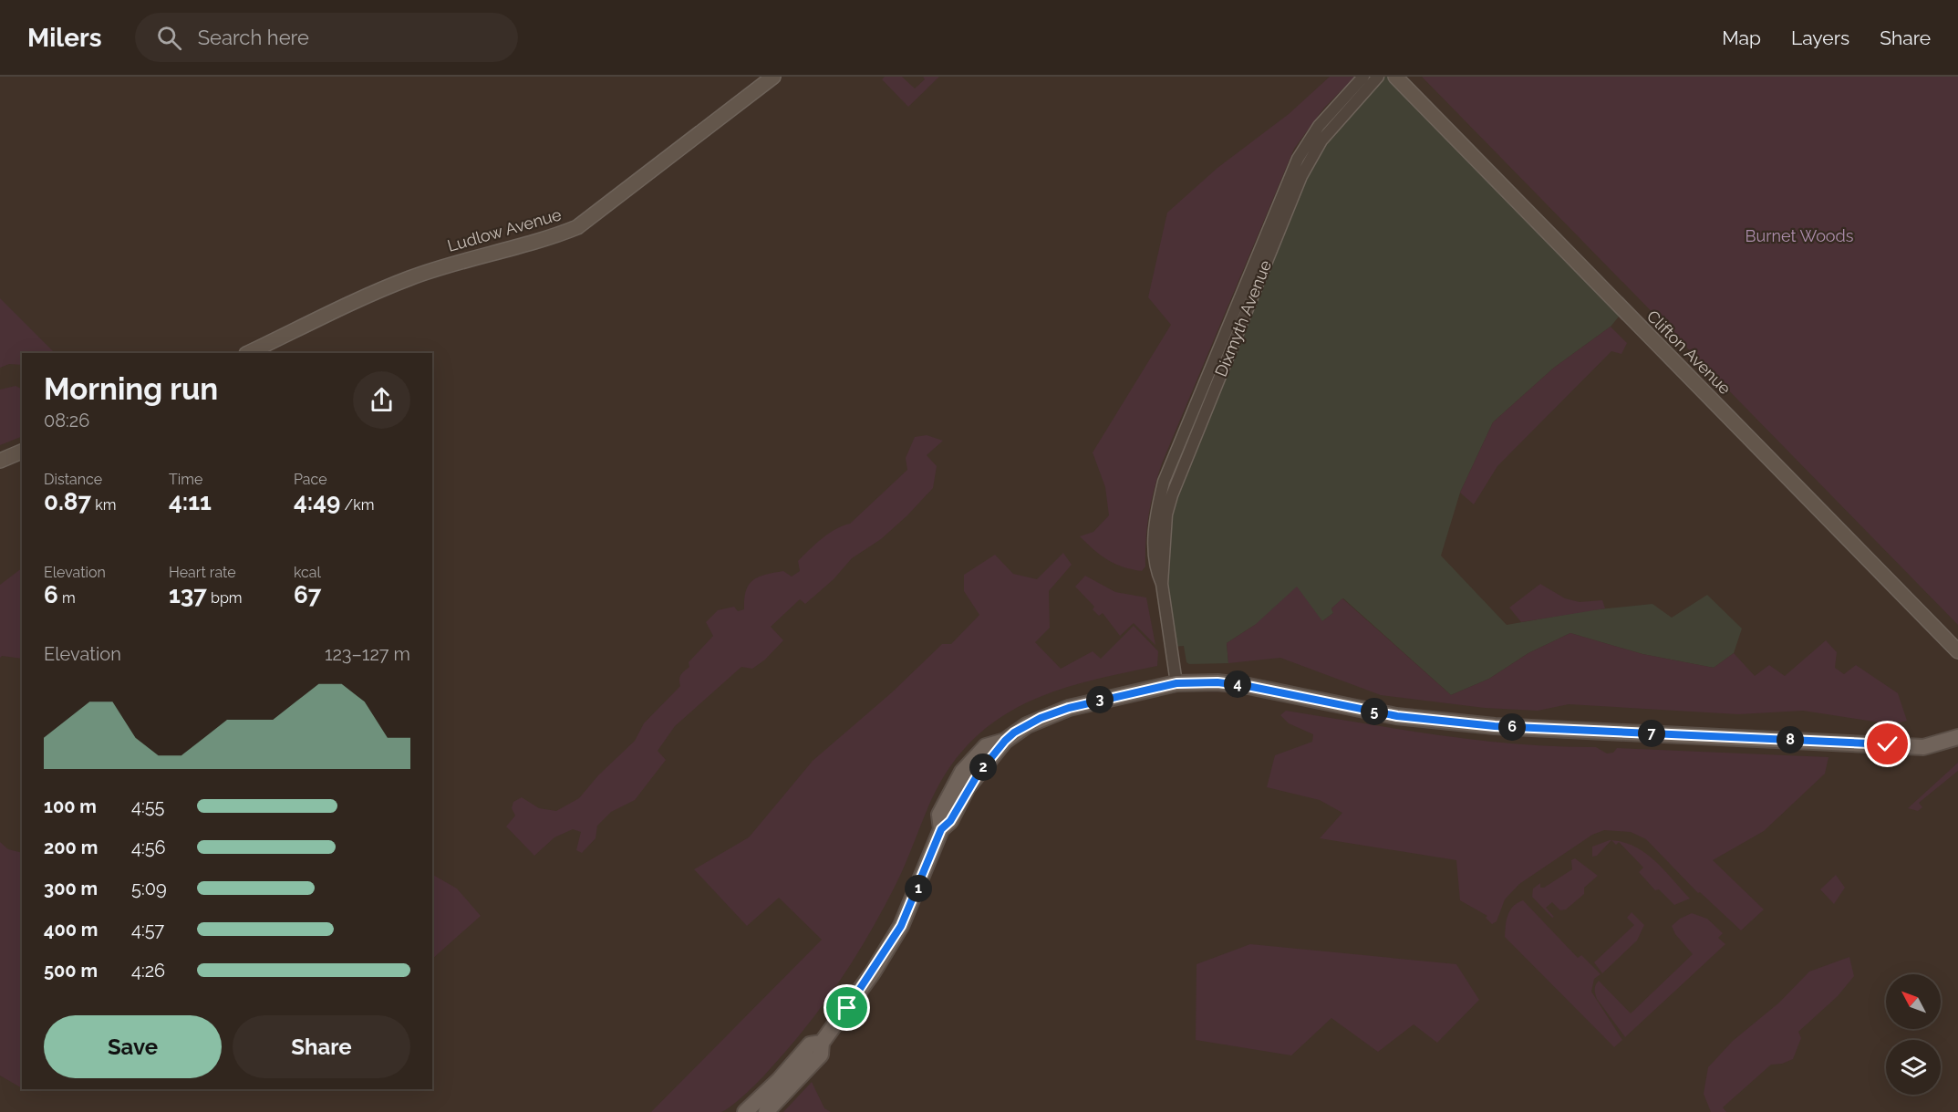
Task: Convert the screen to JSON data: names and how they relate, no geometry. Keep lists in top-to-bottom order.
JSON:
{
  "streets": {
    "main road": ["Ludlow Avenue", "Clifton Avenue"],
    "street": ["Dixmyth Avenue"]
  },
  "parks": ["Burnet Woods"],
  "north": "top left",
  "page": {
    "header": "Milers",
    "search": "Search here",
    "nav": ["Map", "Layers", "Share"],
    "heading": ["Morning run", "08:26"],
    "stats": [
      ["Distance", "0.87 km"],
      ["Time", "4:11"],
      ["Pace", "4:49 /km"],
      ["Elevation", "6 m"],
      ["Heart rate", "137 bpm"],
      ["kcal", "67"]
    ],
    "chart": ["Elevation", "123–127 m"],
    "pins": [
      "4",
      "3",
      "5",
      "6",
      "7",
      "8",
      "2",
      "1"
    ],
    "list": [
      {
        "name": "100 m",
        "note": "4:55"
      },
      {
        "name": "200 m",
        "note": "4:56"
      },
      {
        "name": "300 m",
        "note": "5:09"
      },
      {
        "name": "400 m",
        "note": "4:57"
      },
      {
        "name": "500 m",
        "note": "4:26"
      }
    ],
    "buttons": ["Save", "Share"]
  }
}
